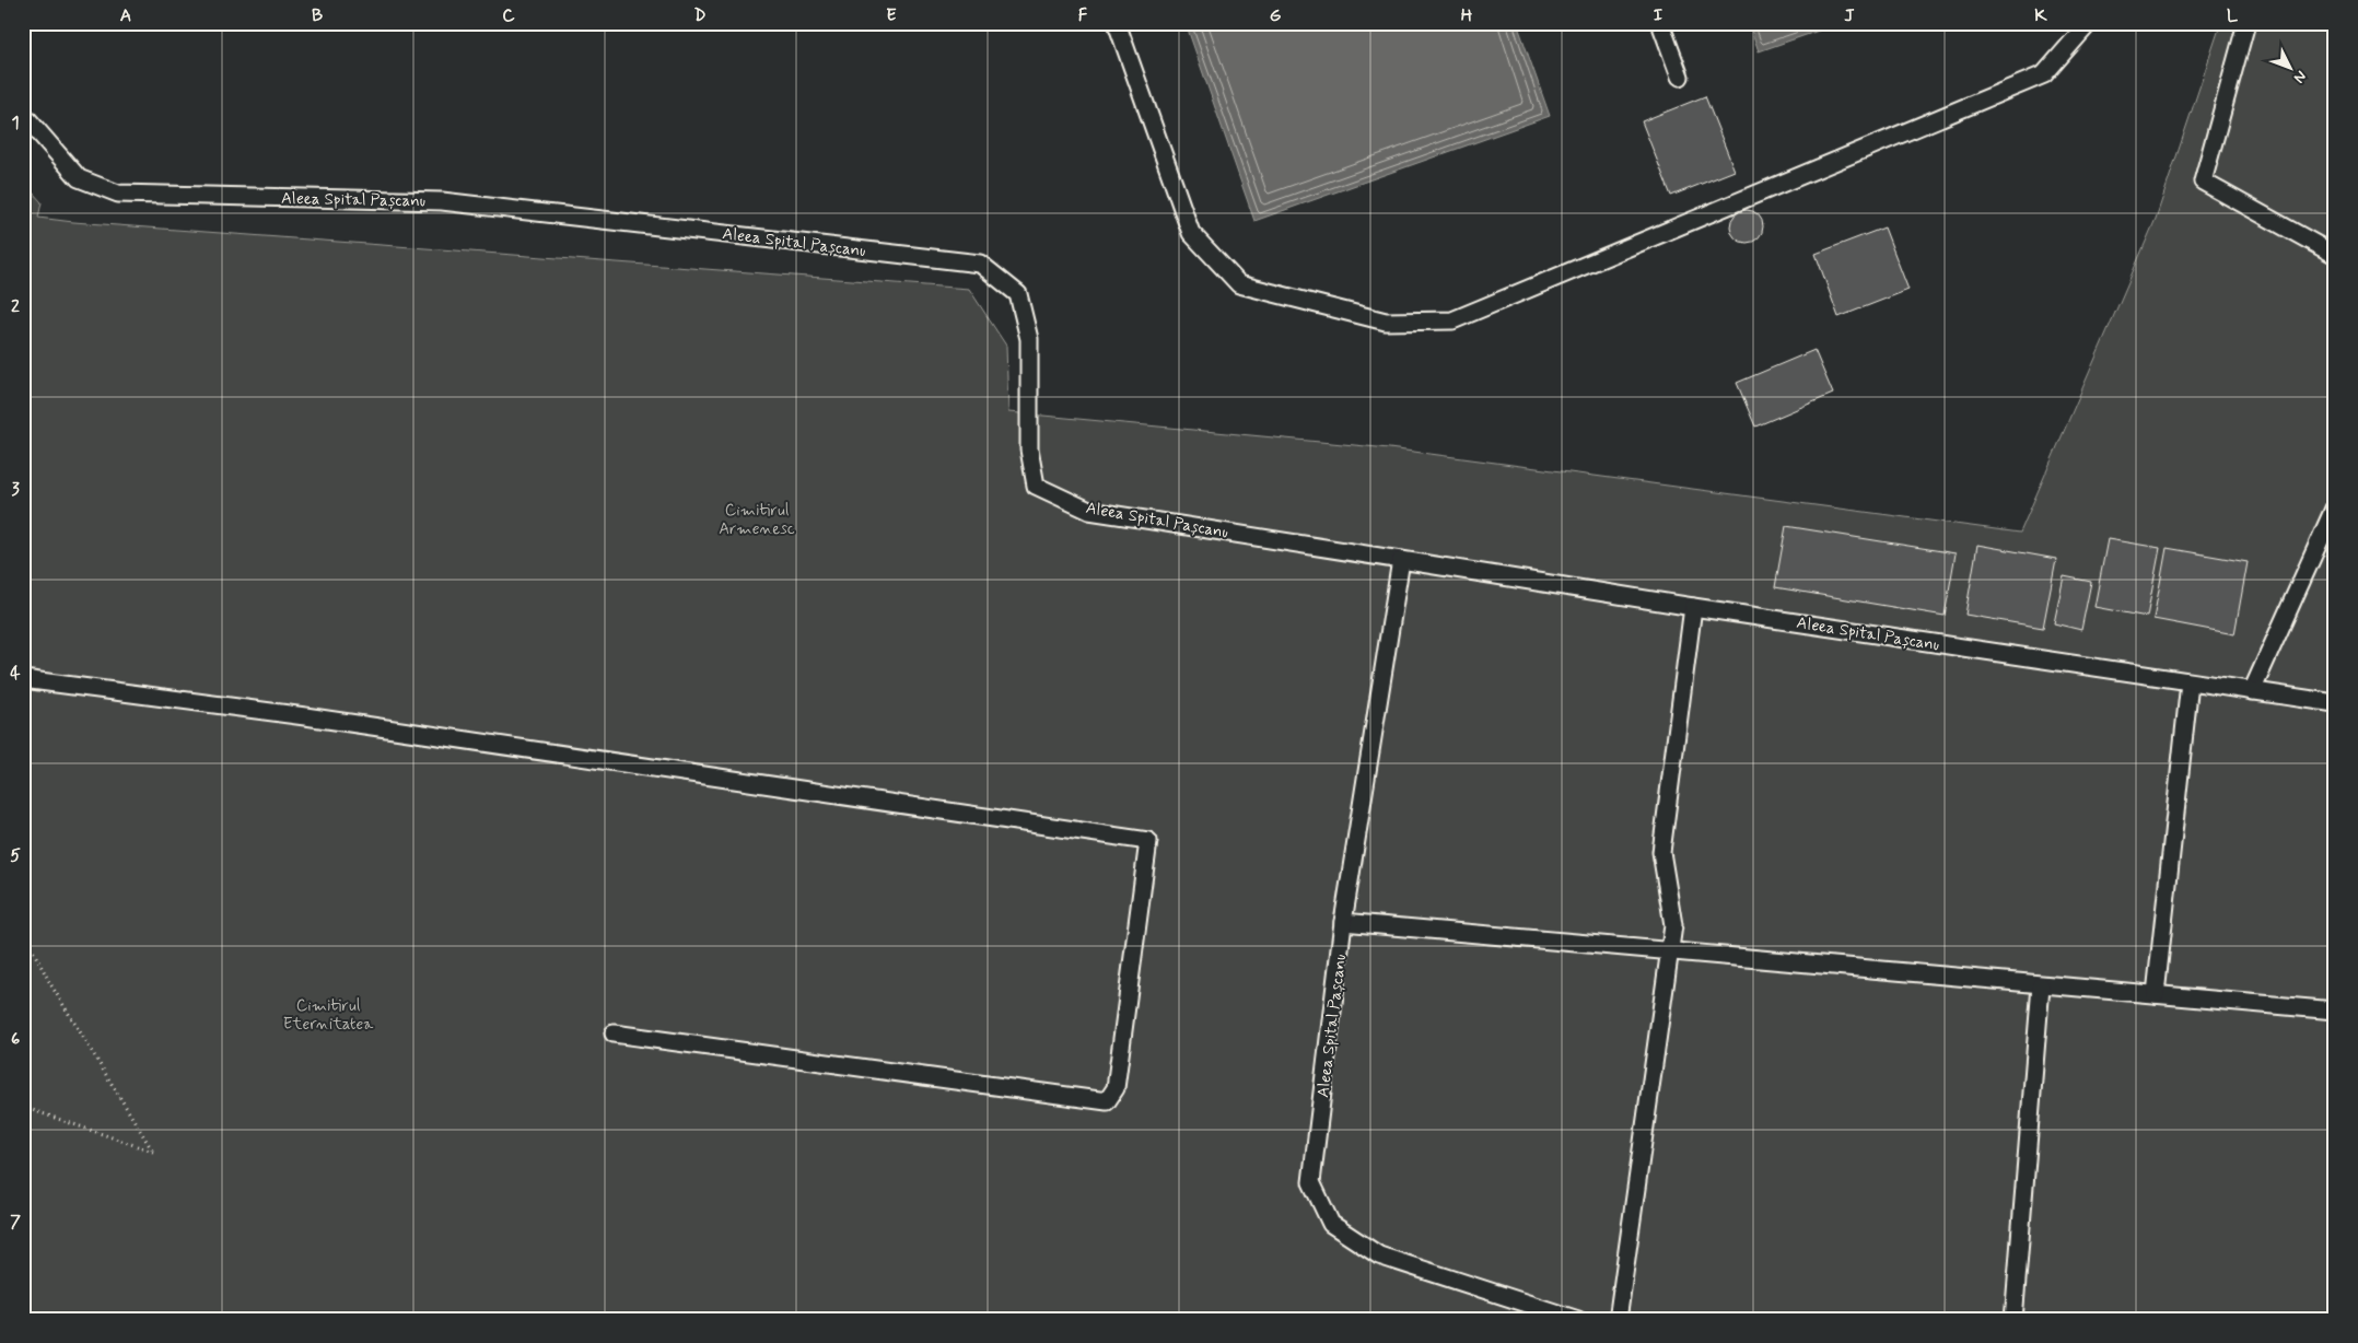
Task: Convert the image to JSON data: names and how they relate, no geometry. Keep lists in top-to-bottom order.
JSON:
{
  "streets": {
    "lane": ["Aleea Spital Pașcanu"]
  },
  "parks": ["Cimitirul Armenesc", "Cimitirul Eternitatea"],
  "north": "bottom right",
  "grid": {
    "columns": [
      "A",
      "B",
      "C",
      "D",
      "E",
      "F",
      "G",
      "H",
      "I",
      "J",
      "K",
      "L"
    ],
    "rows": [
      "1",
      "2",
      "3",
      "4",
      "5",
      "6",
      "7"
    ]
  }
}
